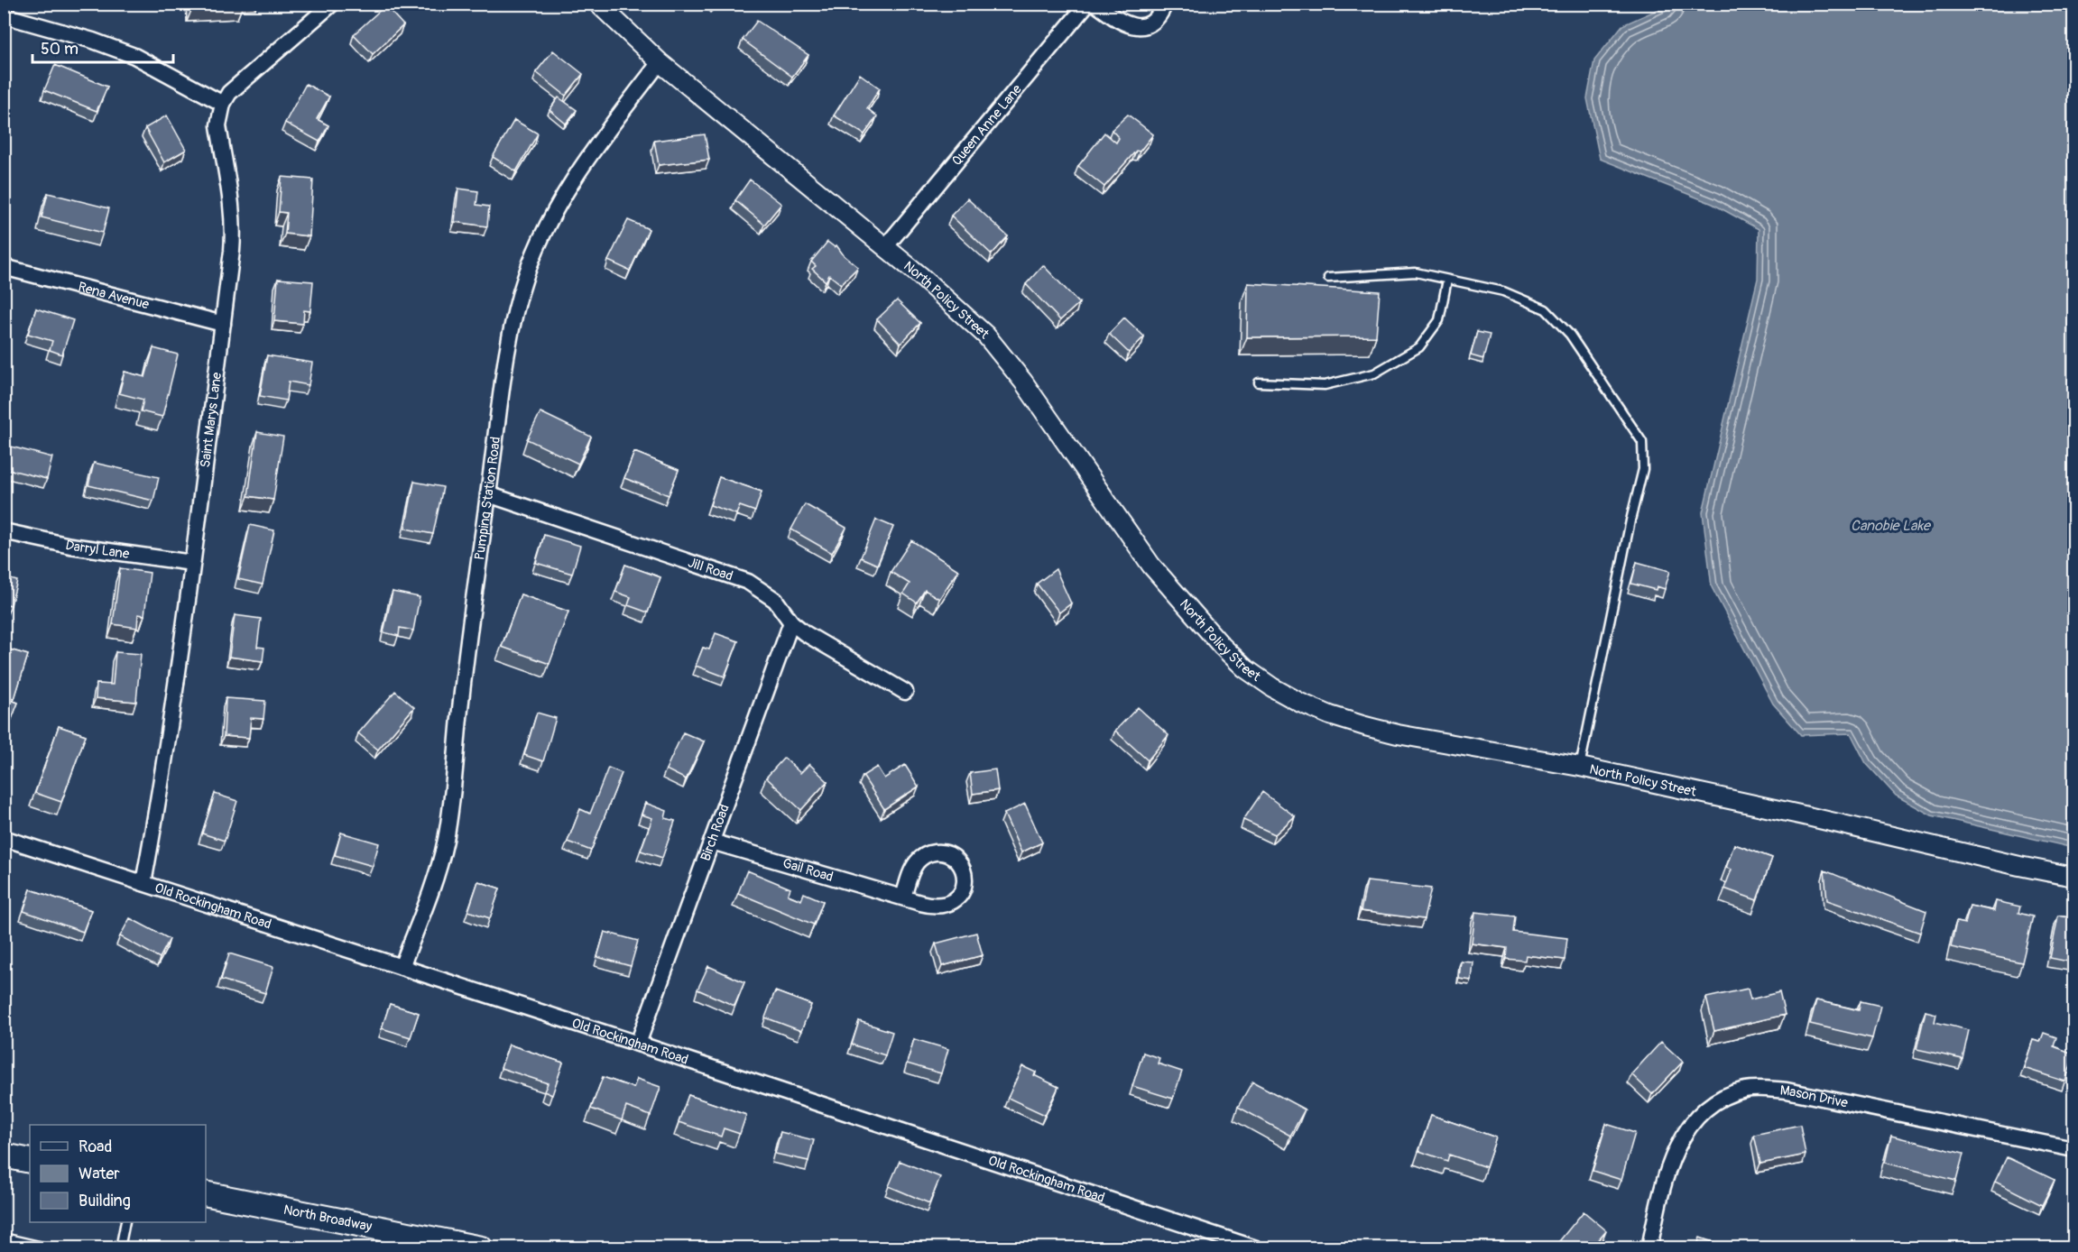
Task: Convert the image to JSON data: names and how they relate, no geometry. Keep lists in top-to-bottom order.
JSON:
{
  "streets": {
    "main road": ["North Broadway"],
    "street": [
      "Queen Anne Lane",
      "Rena Avenue",
      "North Policy Street",
      "Saint Marys Lane",
      "Pumping Station Road",
      "Darryl Lane",
      "Jill Road",
      "Birch Road",
      "Gail Road",
      "Old Rockingham Road",
      "Mason Drive"
    ]
  },
  "crossings": [
    ["Queen Anne Lane", "North Policy Street"],
    ["Rena Avenue", "Saint Marys Lane"],
    ["North Policy Street", "Pumping Station Road"],
    ["Saint Marys Lane", "Darryl Lane"],
    ["Saint Marys Lane", "Old Rockingham Road"],
    ["Pumping Station Road", "Jill Road"],
    ["Pumping Station Road", "Old Rockingham Road"],
    ["Jill Road", "Birch Road"],
    ["Birch Road", "Gail Road"],
    ["Birch Road", "Old Rockingham Road"]
  ],
  "water": ["Canobie Lake"],
  "legend": ["Road", "Water", "Building"],
  "scale_bar": "50 m"
}
